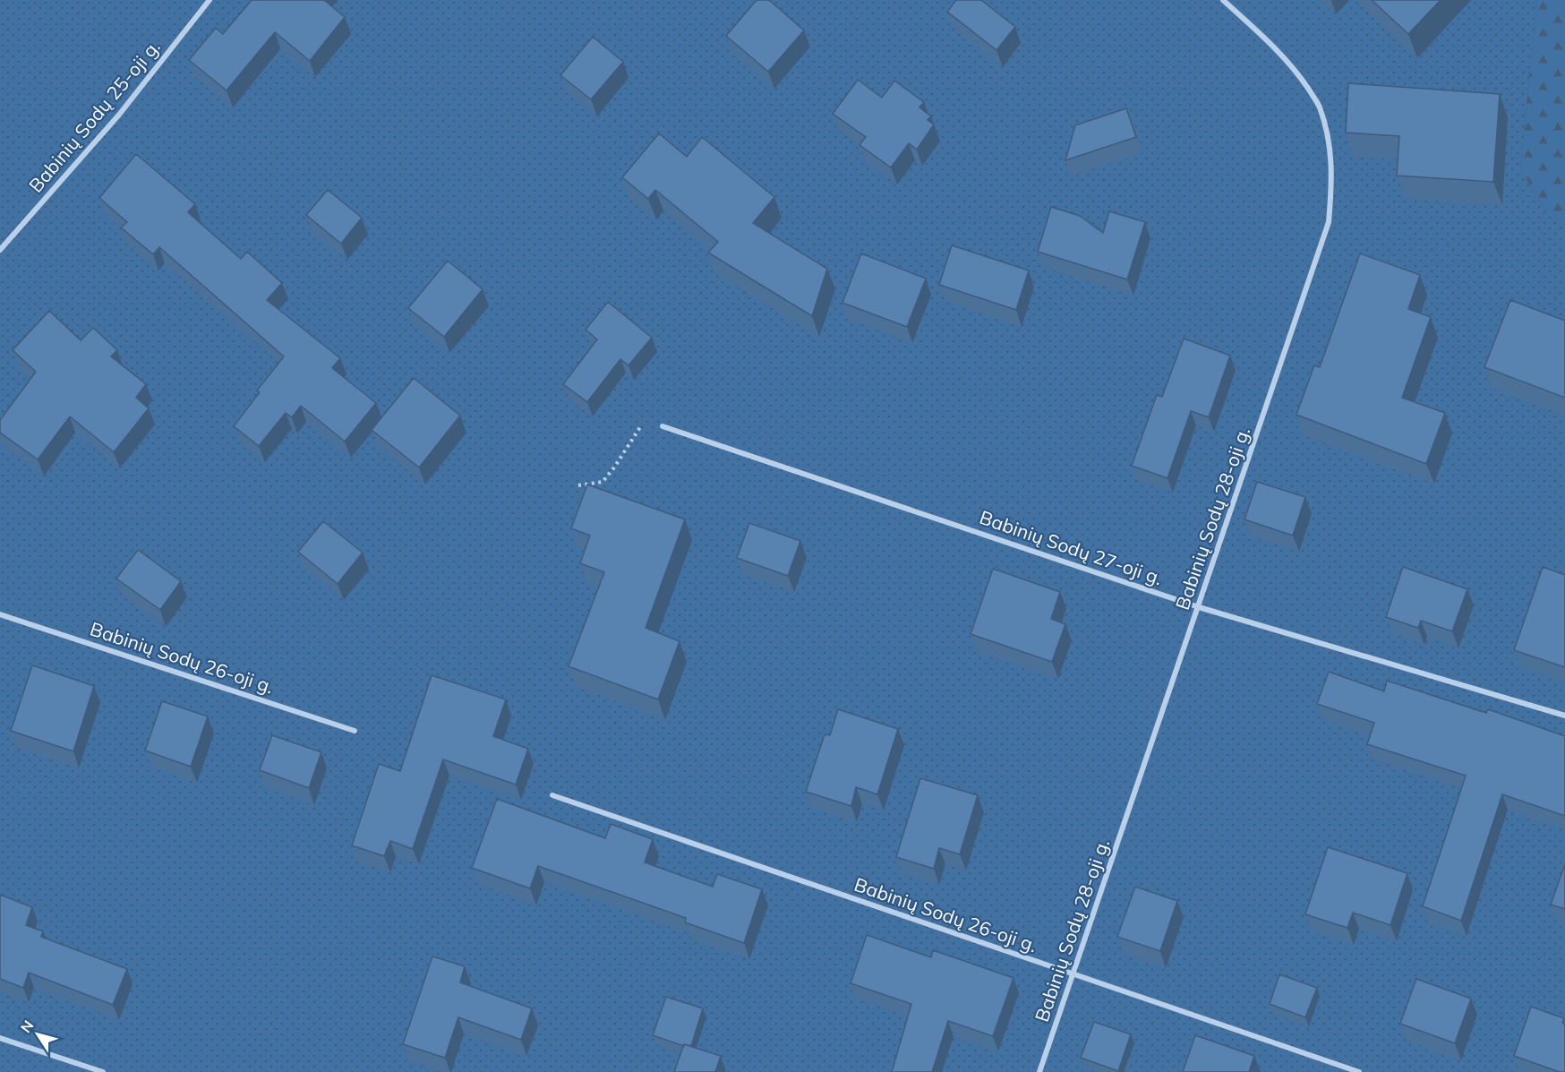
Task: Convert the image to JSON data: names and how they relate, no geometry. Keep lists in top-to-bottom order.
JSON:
{
  "streets": {
    "street": [
      "Babinių Sodų 25-oji g.",
      "Babinių Sodų 28-oji g.",
      "Babinių Sodų 27-oji g.",
      "Babinių Sodų 26-oji g."
    ]
  },
  "crossings": [
    ["Babinių Sodų 28-oji g.", "Babinių Sodų 27-oji g."],
    ["Babinių Sodų 28-oji g.", "Babinių Sodų 26-oji g."]
  ],
  "north": "top left"
}
